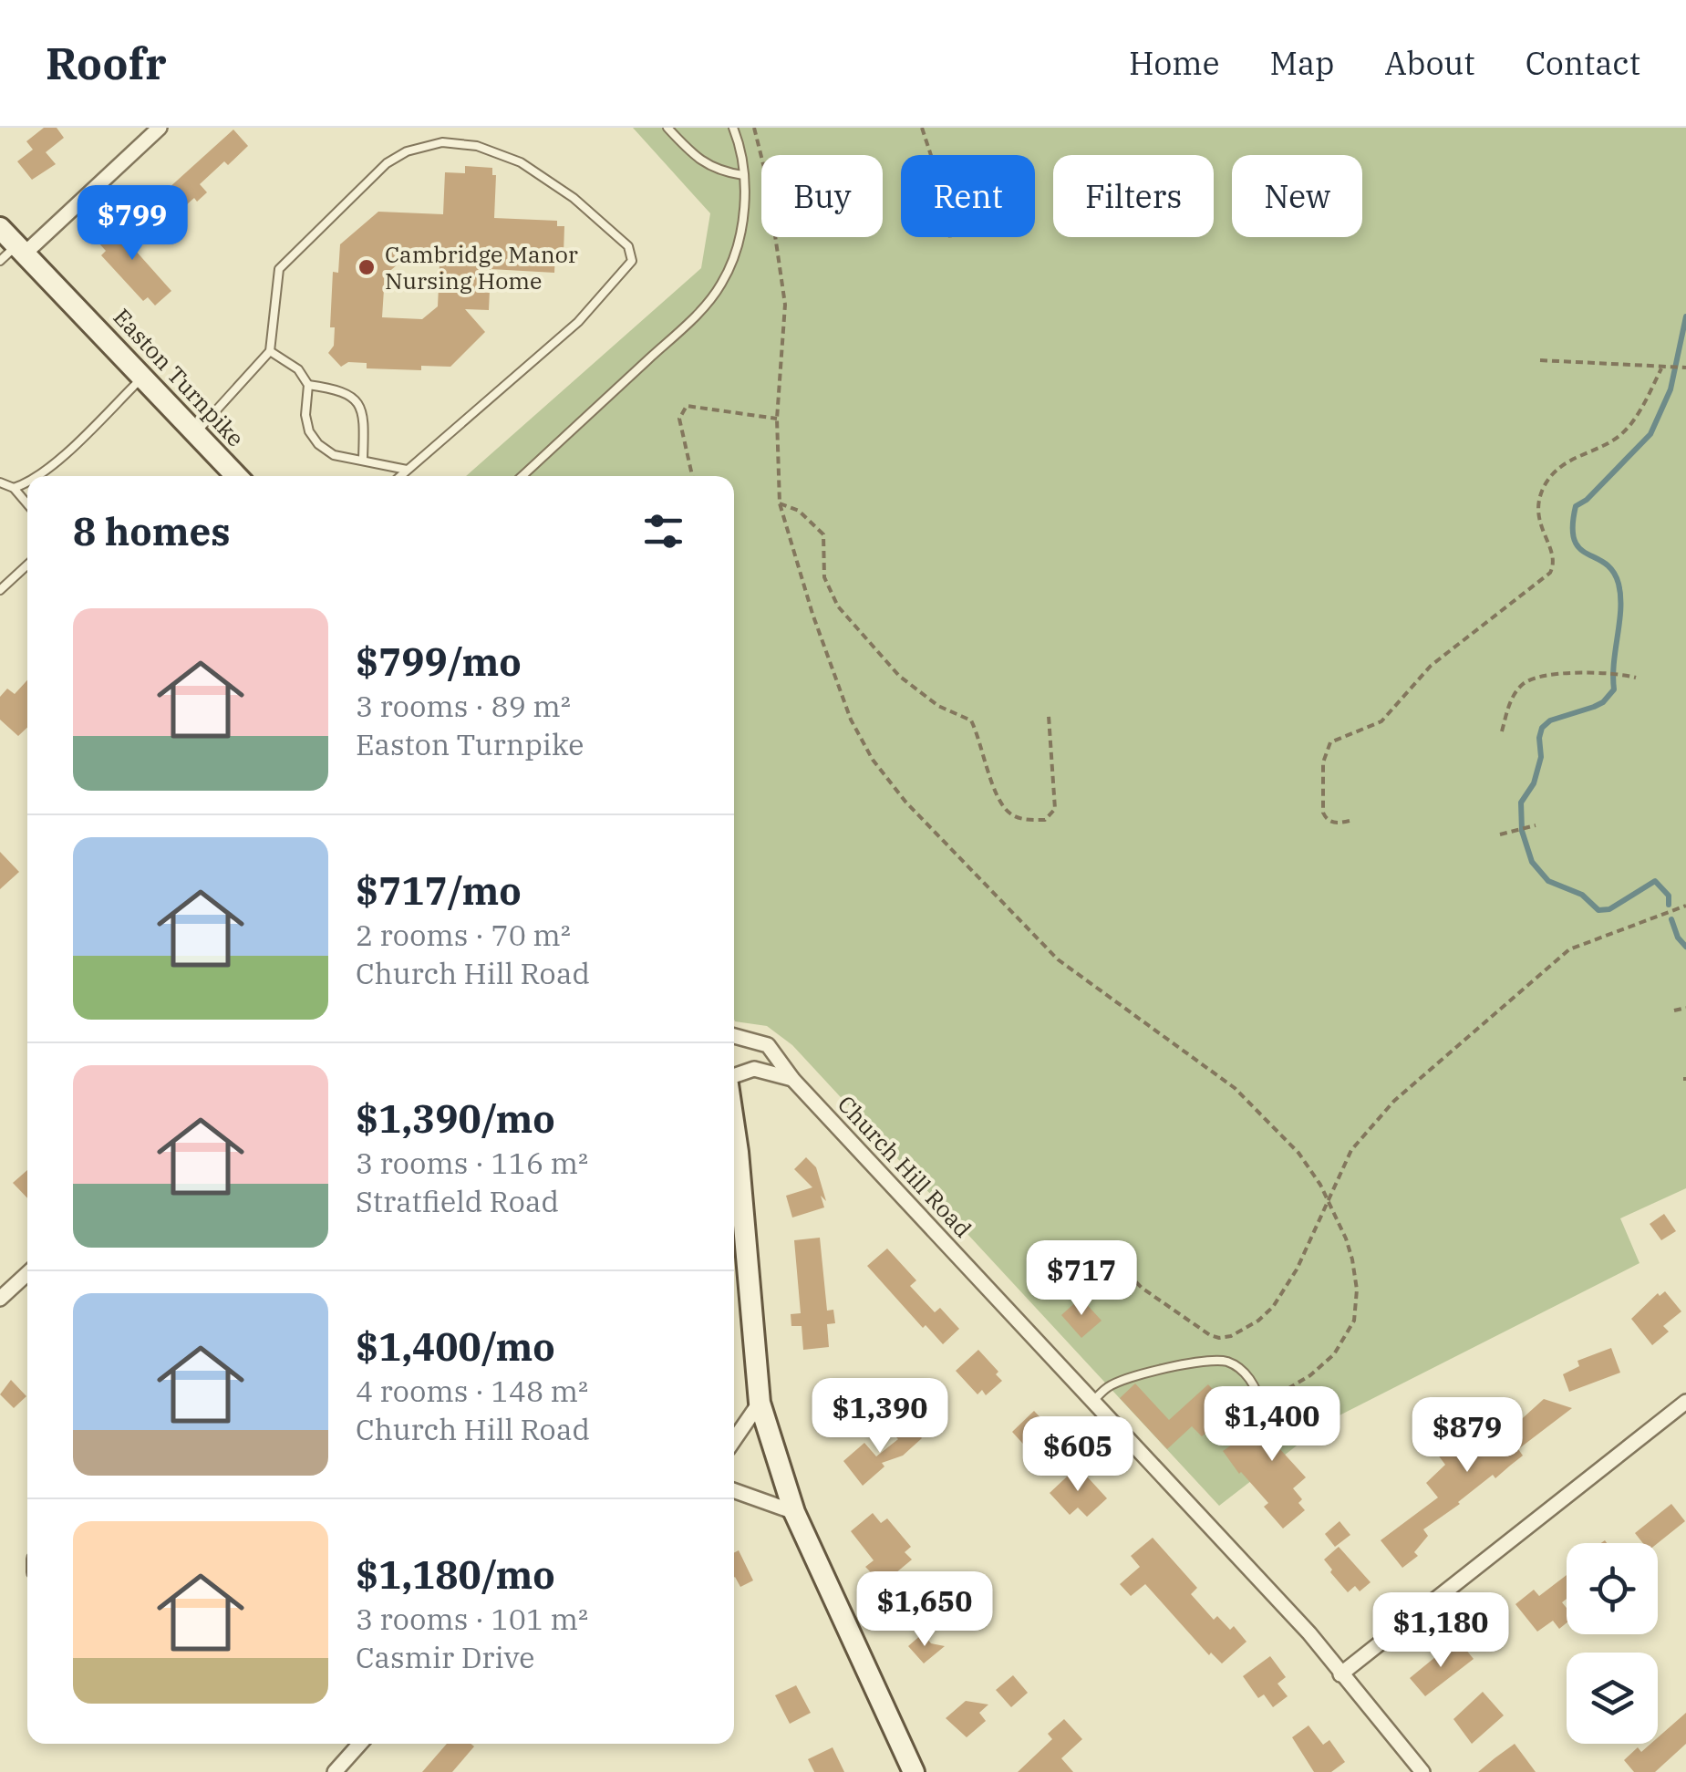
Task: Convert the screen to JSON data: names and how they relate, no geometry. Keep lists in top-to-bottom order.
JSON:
{
  "streets": {
    "main road": ["Easton Turnpike"],
    "street": ["Church Hill Road"]
  },
  "places": ["Cambridge Manor Nursing Home"],
  "page": {
    "header": "Roofr",
    "nav": [
      "Home",
      "Map",
      "About",
      "Contact"
    ],
    "chip": [
      "Buy",
      "Rent",
      "Filters",
      "New"
    ],
    "price": [
      "$799",
      "$717",
      "$1,390",
      "$1,400",
      "$879",
      "$605",
      "$1,650",
      "$1,180"
    ],
    "heading": "8 homes",
    "list": [
      {
        "name": "$799/mo",
        "note": "3 rooms · 89 m² · Easton Turnpike"
      },
      {
        "name": "$717/mo",
        "note": "2 rooms · 70 m² · Church Hill Road"
      },
      {
        "name": "$1,390/mo",
        "note": "3 rooms · 116 m² · Stratfield Road"
      },
      {
        "name": "$1,400/mo",
        "note": "4 rooms · 148 m² · Church Hill Road"
      },
      {
        "name": "$1,180/mo",
        "note": "3 rooms · 101 m² · Casmir Drive"
      }
    ]
  }
}
